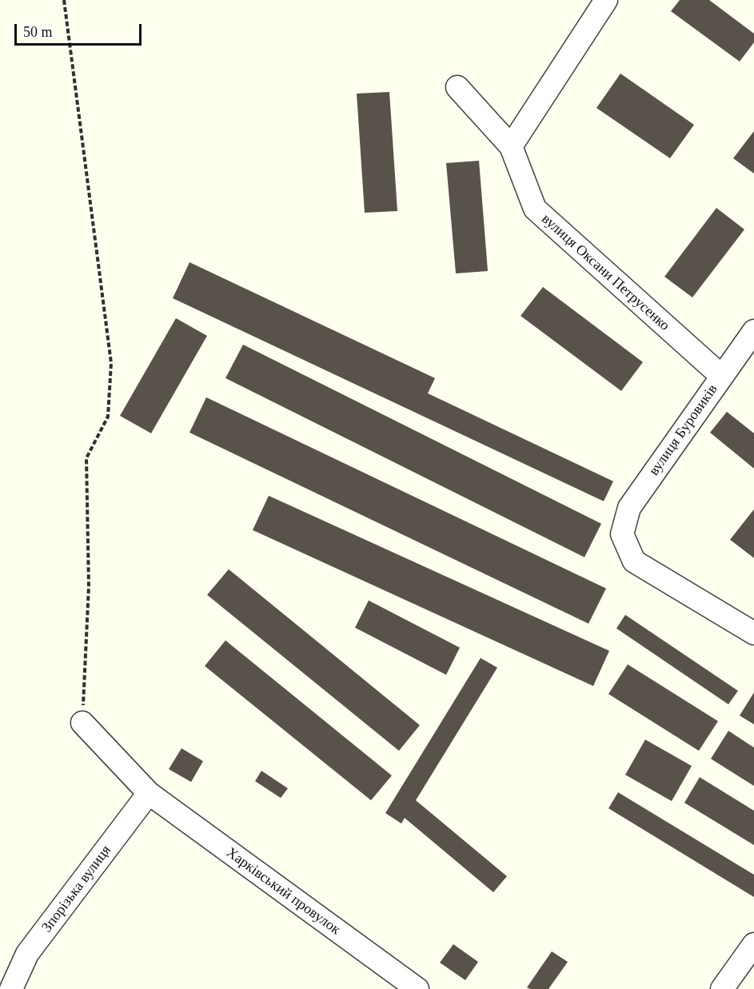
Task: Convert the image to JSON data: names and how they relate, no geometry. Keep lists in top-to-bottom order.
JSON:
{
  "streets": {
    "street": [
      "вулиця Оксани Петрусенко",
      "вулиця Буровиків",
      "Зпорізька вулиця",
      "Харківський провулок"
    ]
  },
  "crossings": [
    ["вулиця Оксани Петрусенко", "вулиця Буровиків"],
    ["Зпорізька вулиця", "Харківський провулок"]
  ],
  "scale_bar": "50 m"
}
